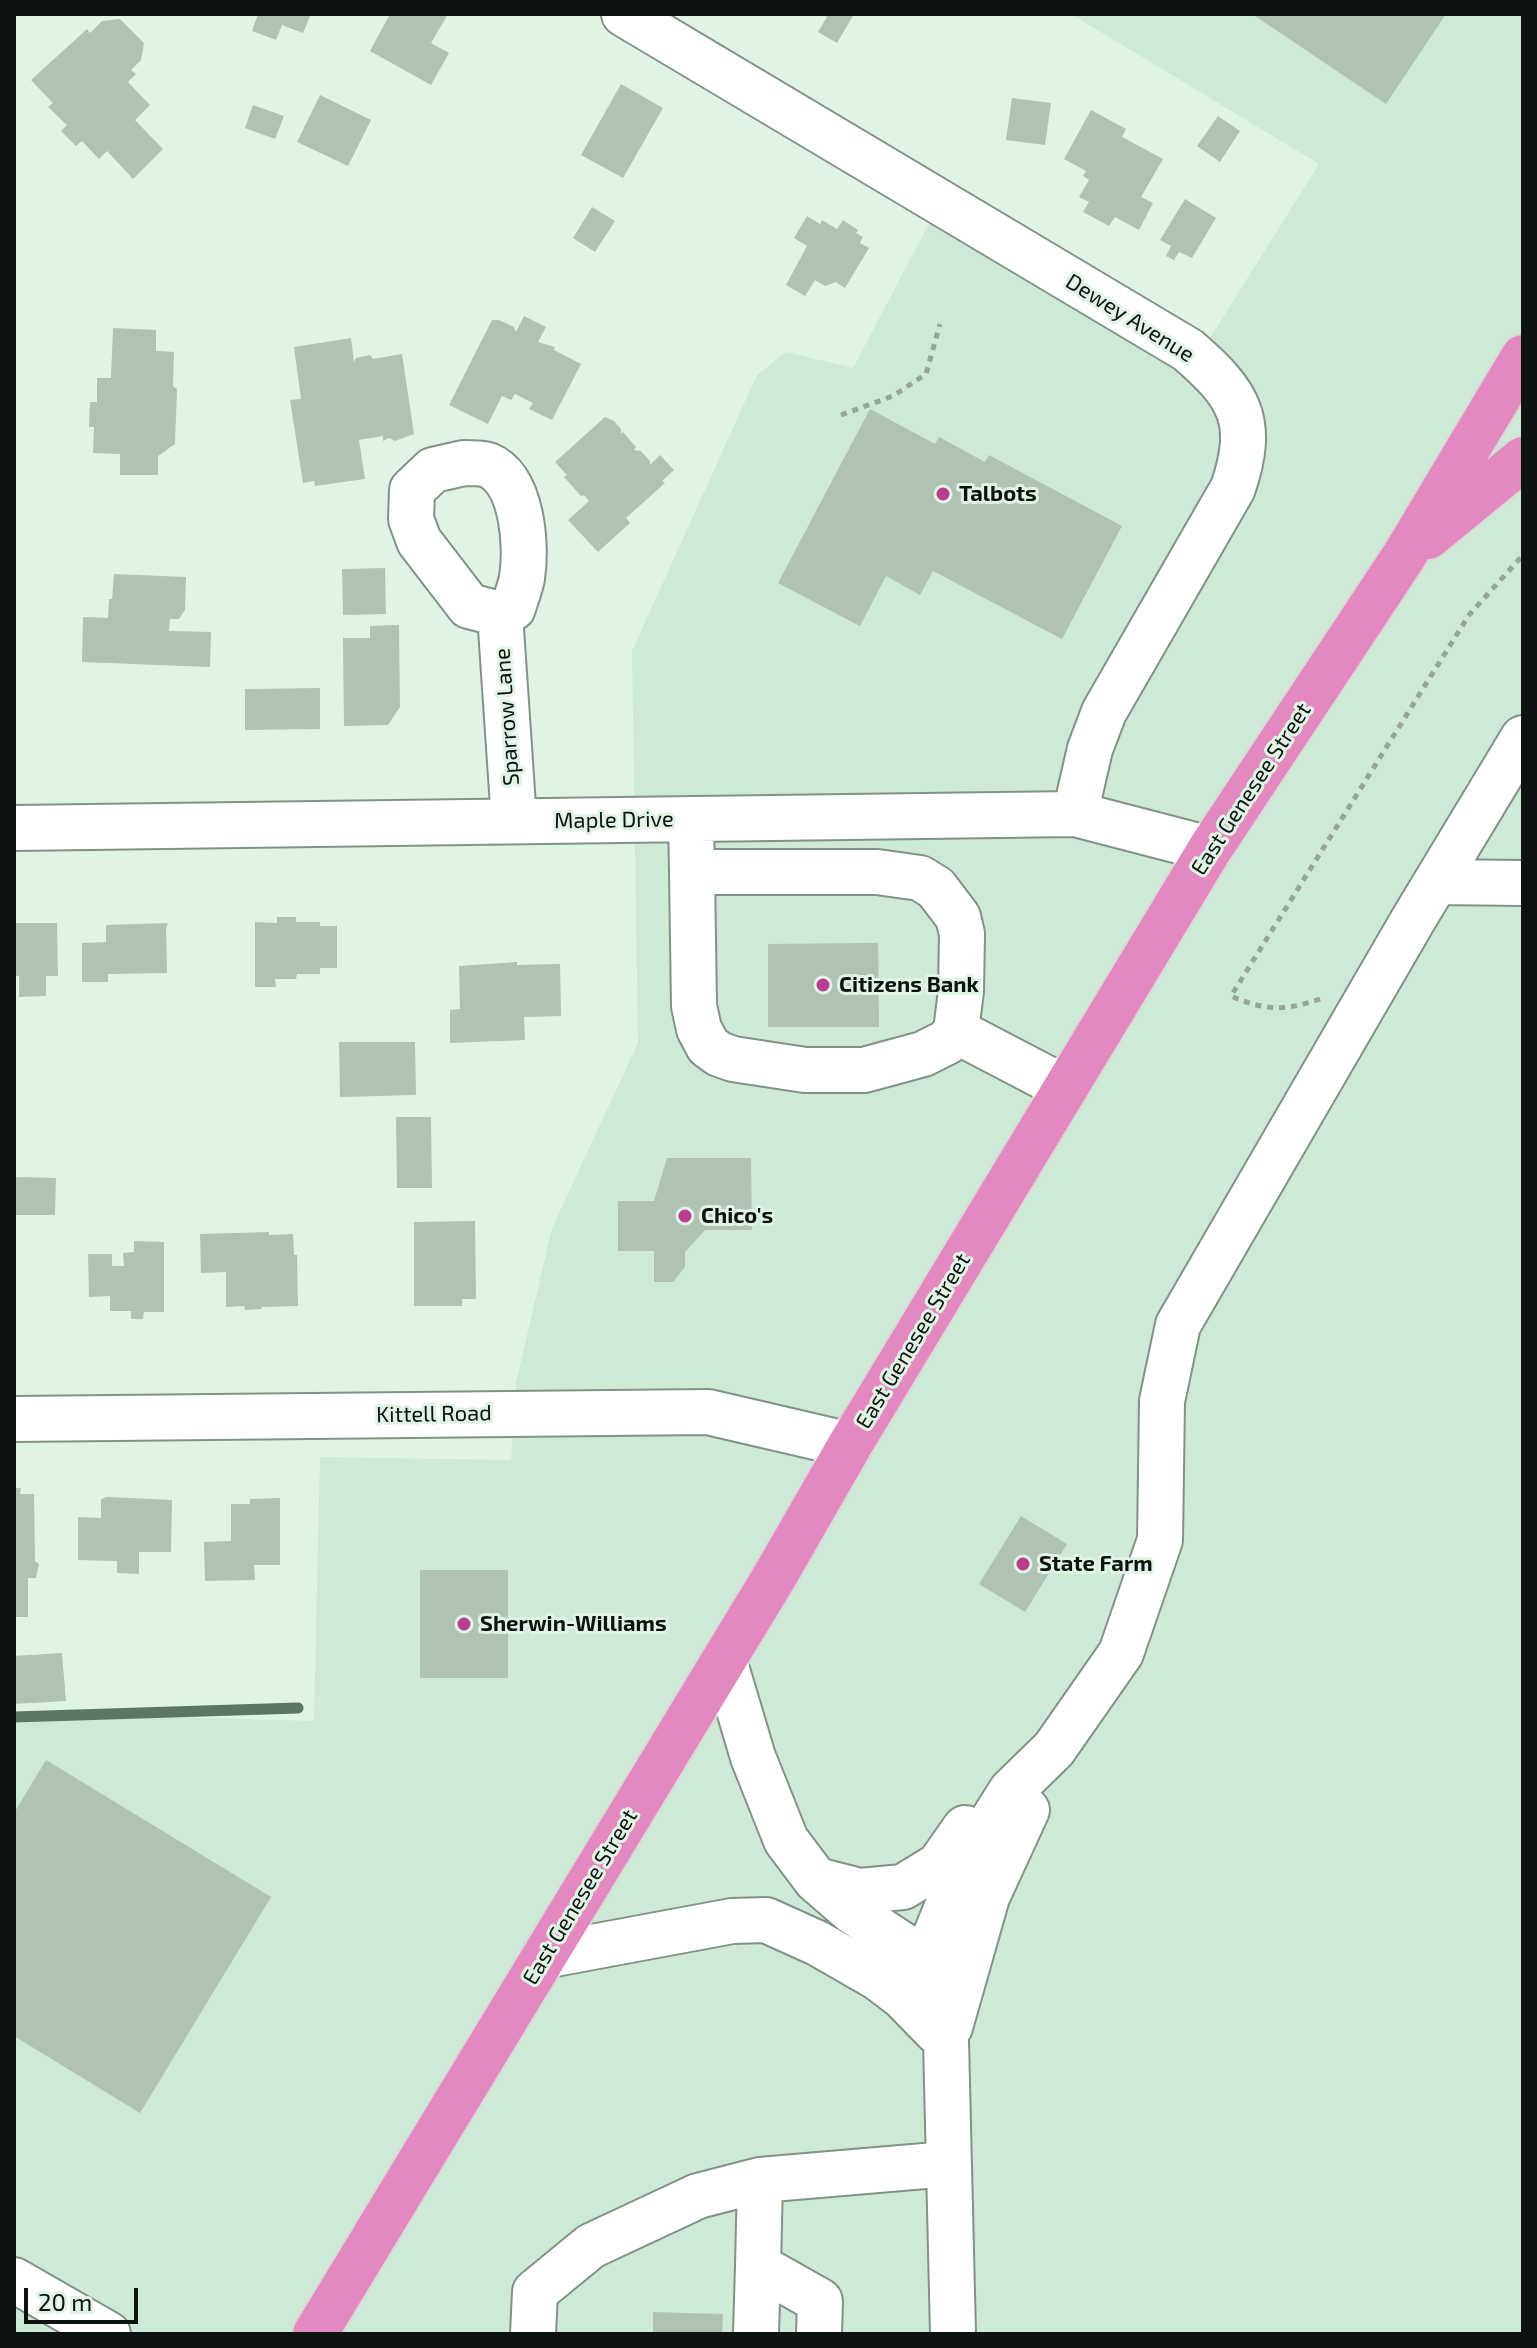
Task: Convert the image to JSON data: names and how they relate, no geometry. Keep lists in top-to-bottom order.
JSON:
{
  "streets": {
    "highway": ["East Genesee Street"],
    "street": [
      "Dewey Avenue",
      "Sparrow Lane",
      "Maple Drive",
      "Kittell Road"
    ]
  },
  "crossings": [
    ["Dewey Avenue", "Maple Drive"],
    ["Sparrow Lane", "Maple Drive"],
    ["East Genesee Street", "Maple Drive"],
    ["East Genesee Street", "Kittell Road"]
  ],
  "places": [
    "Talbots",
    "Citizens Bank",
    "Chico's",
    "State Farm",
    "Sherwin-Williams"
  ],
  "scale_bar": "20 m"
}
